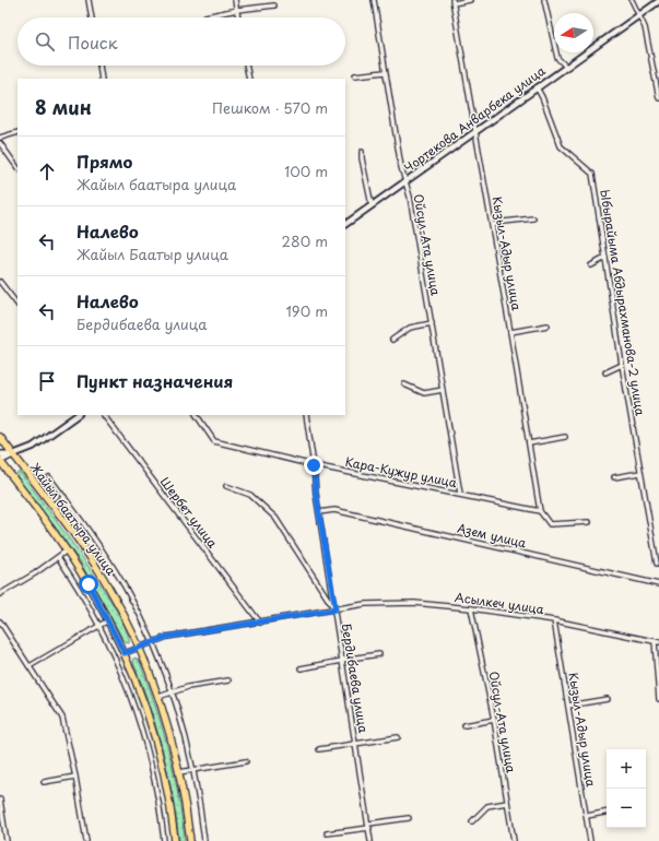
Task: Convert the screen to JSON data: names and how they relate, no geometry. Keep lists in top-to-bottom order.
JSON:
{
  "streets": {
    "main road": ["Жайыл баатыра улица"],
    "street": [
      "Чортекова Анварбека улица",
      "Ойсул-Ата улица",
      "Кызыл-Адыр улица",
      "Ыбырайыма Абдырахманова-2 улица",
      "Кара-Кужур улица",
      "Шербет улица",
      "Азем улица",
      "Асылкеч улица",
      "Бердибаева улица"
    ]
  },
  "crossings": [
    ["Чортекова Анварбека улица", "Ойсул-Ата улица"],
    ["Чортекова Анварбека улица", "Кызыл-Адыр улица"],
    ["Чортекова Анварбека улица", "Ыбырайыма Абдырахманова-2 улица"],
    ["Ойсул-Ата улица", "Кара-Кужур улица"],
    ["Ойсул-Ата улица", "Асылкеч улица"],
    ["Кызыл-Адыр улица", "Кара-Кужур улица"],
    ["Кызыл-Адыр улица", "Асылкеч улица"],
    ["Кара-Кужур улица", "Бердибаева улица"],
    ["Шербет улица", "Асылкеч улица"],
    ["Жайыл баатыра улица", "Асылкеч улица"],
    ["Азем улица", "Бердибаева улица"],
    ["Асылкеч улица", "Бердибаева улица"]
  ],
  "north": "left",
  "page": {
    "search": "Поиск",
    "heading": ["8 мин", "Пешком · 570 m"],
    "list": [
      ["Прямо", "Жайыл баатыра улица", "100 m"],
      ["Налево", "Жайыл Баатыр улица", "280 m"],
      ["Налево", "Бердибаева улица", "190 m"],
      "Пункт назначения"
    ],
    "map_buttons": ["+", "−"]
  }
}
